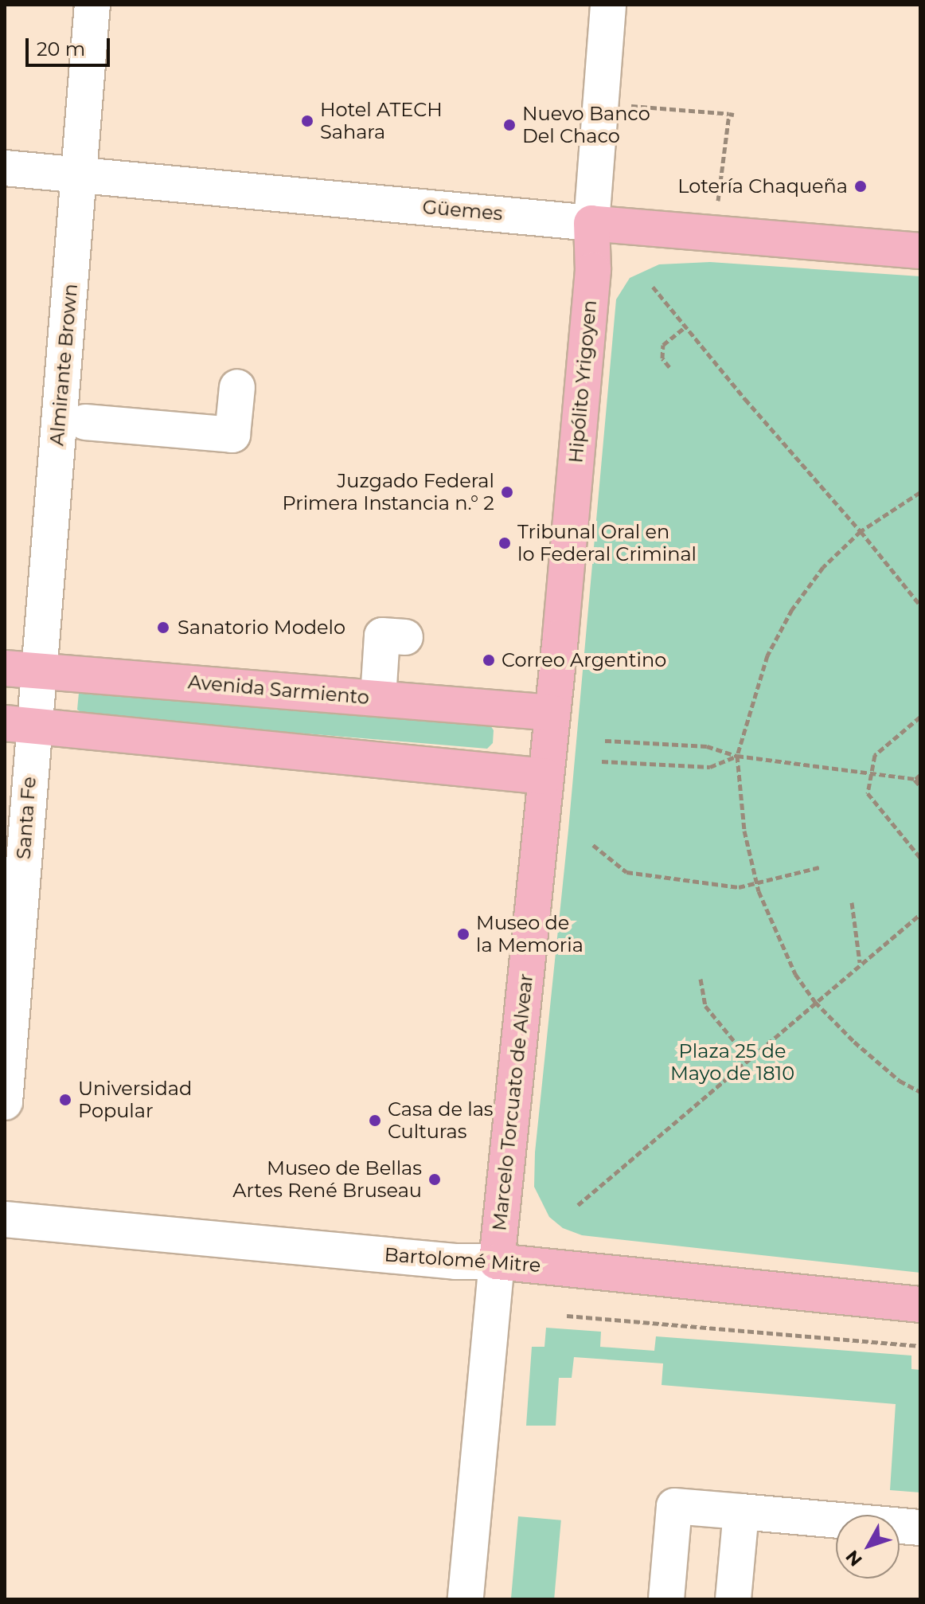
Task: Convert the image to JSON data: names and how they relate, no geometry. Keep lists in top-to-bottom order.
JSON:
{
  "streets": {
    "main road": [
      "Güemes",
      "Hipólito Yrigoyen",
      "Avenida Sarmiento",
      "Marcelo Torcuato de Alvear",
      "Bartolomé Mitre"
    ],
    "street": ["Almirante Brown", "Santa Fe"]
  },
  "crossings": [
    ["Güemes", "Almirante Brown"],
    ["Güemes", "Hipólito Yrigoyen"],
    ["Almirante Brown", "Avenida Sarmiento"],
    ["Almirante Brown", "Santa Fe"],
    ["Hipólito Yrigoyen", "Avenida Sarmiento"],
    ["Hipólito Yrigoyen", "Marcelo Torcuato de Alvear"],
    ["Marcelo Torcuato de Alvear", "Bartolomé Mitre"]
  ],
  "parks": ["Plaza 25 de Mayo de 1810"],
  "places": [
    "Hotel ATECH Sahara",
    "Nuevo Banco Del Chaco",
    "Lotería Chaqueña",
    "Juzgado Federal Primera Instancia n.° 2",
    "Tribunal Oral en lo Federal Criminal",
    "Sanatorio Modelo",
    "Correo Argentino",
    "Museo de la Memoria",
    "Universidad Popular",
    "Casa de las Culturas",
    "Museo de Bellas Artes René Bruseau"
  ],
  "scale_bar": "20 m",
  "north": "bottom left"
}
